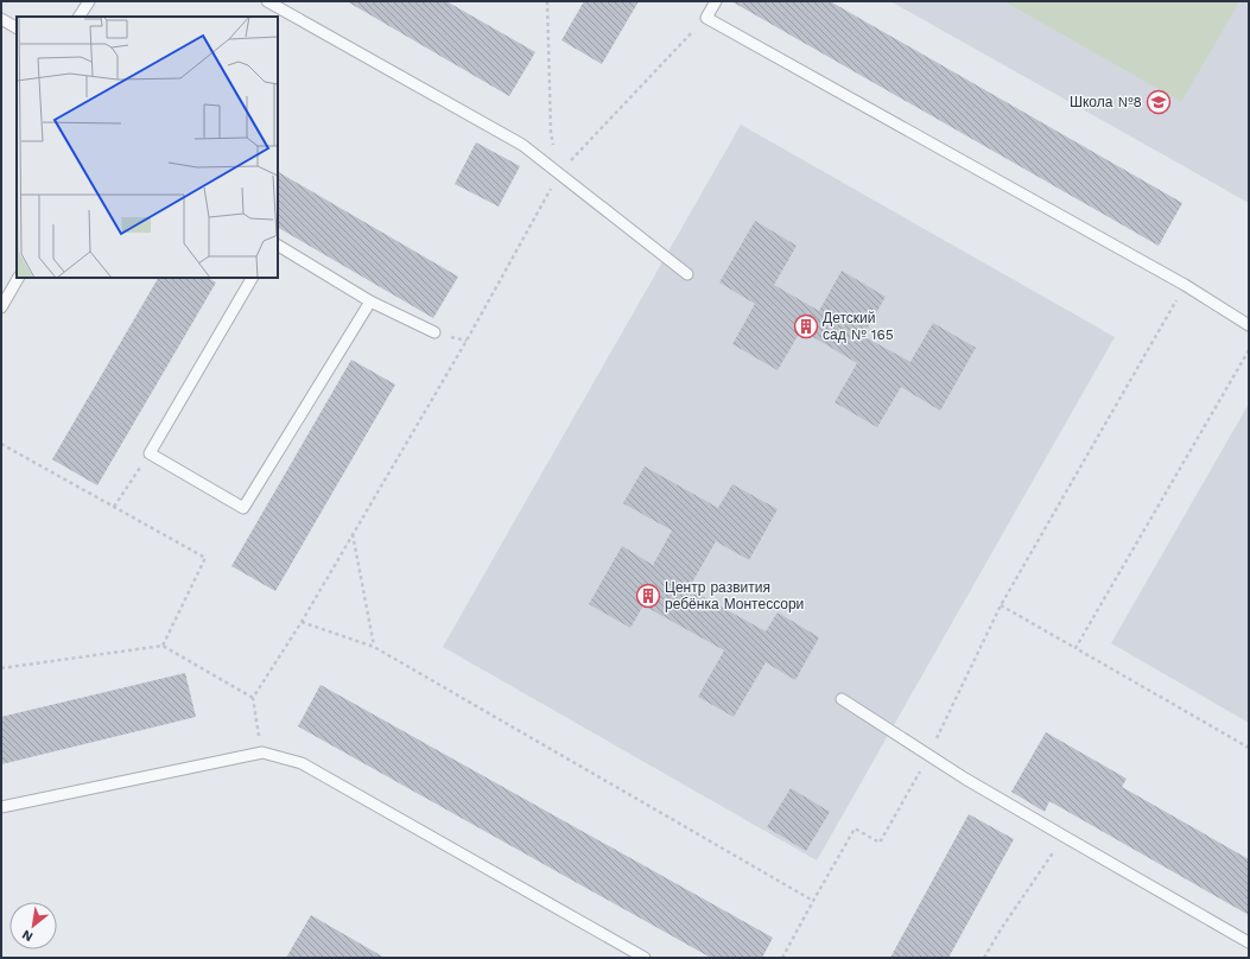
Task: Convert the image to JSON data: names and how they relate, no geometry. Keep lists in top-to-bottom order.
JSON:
{
  "places": {
    "school or university": ["Школа №8"],
    "building": ["Детский сад № 165", "Центр развития ребёнка Монтессори"]
  },
  "north": "bottom left"
}
